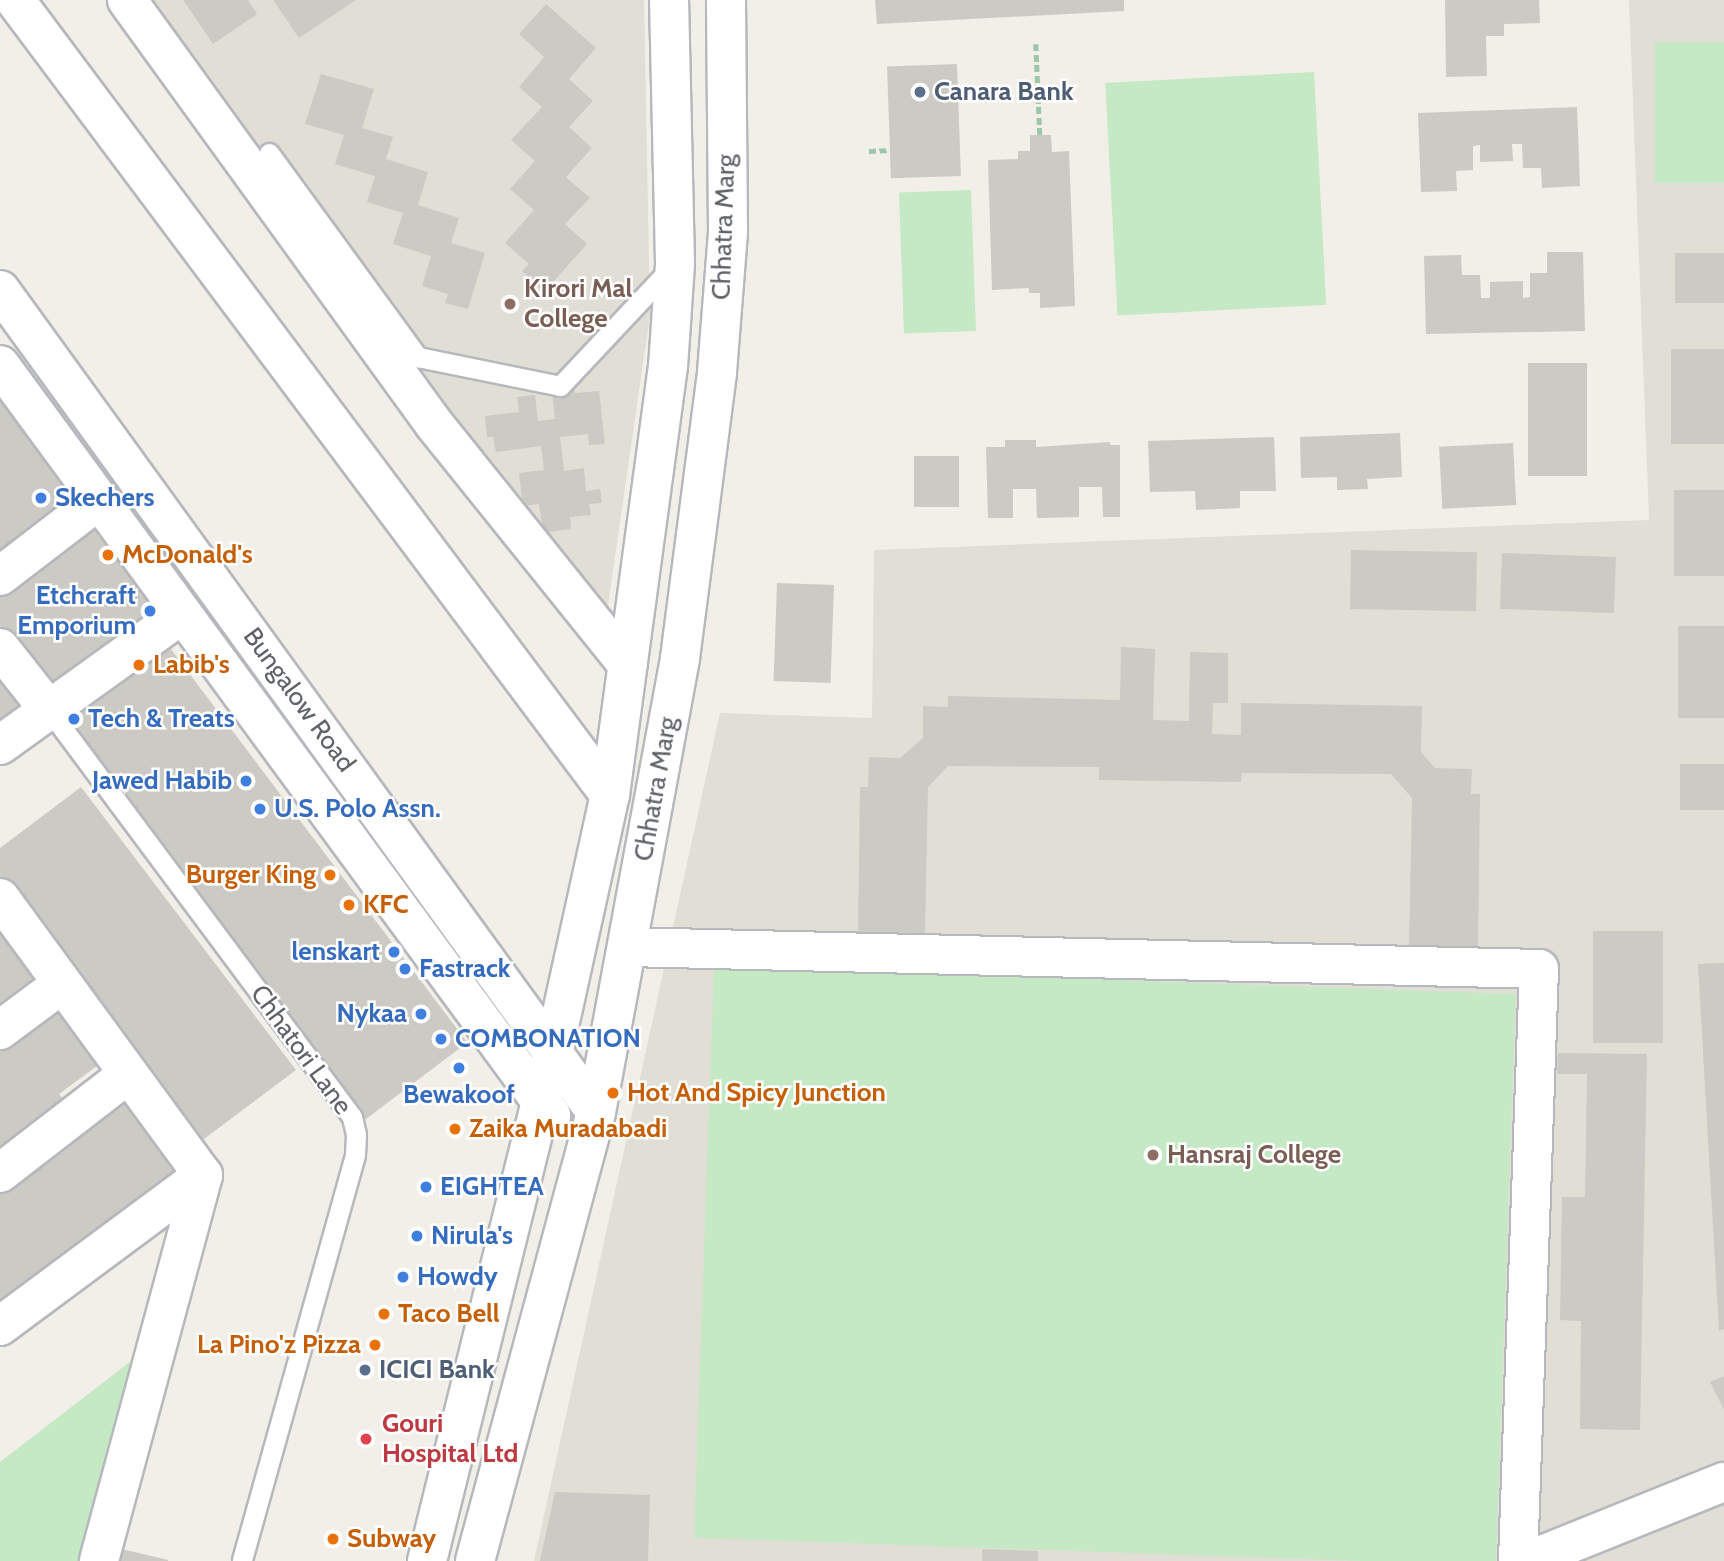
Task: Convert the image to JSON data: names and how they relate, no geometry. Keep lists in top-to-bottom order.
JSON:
{
  "streets": {
    "street": ["Chhatra Marg", "Bungalow Road", "Chhatori Lane"]
  },
  "crossings": [
    ["Chhatra Marg", "Bungalow Road"]
  ],
  "places": [
    "Canara Bank",
    "Kirori Mal College",
    "Skechers",
    "McDonald's",
    "Etchcraft Emporium",
    "Labib's",
    "Tech & Treats",
    "Jawed Habib",
    "U.S. Polo Assn.",
    "Burger King",
    "KFC",
    "lenskart",
    "Fastrack",
    "Nykaa",
    "COMBONATION",
    "Bewakoof",
    "Hot And Spicy Junction",
    "Zaika Muradabadi",
    "Hansraj College",
    "EIGHTEA",
    "Nirula's",
    "Howdy",
    "Taco Bell",
    "La Pino'z Pizza",
    "ICICI Bank",
    "Gouri Hospital Ltd",
    "Subway"
  ]
}
